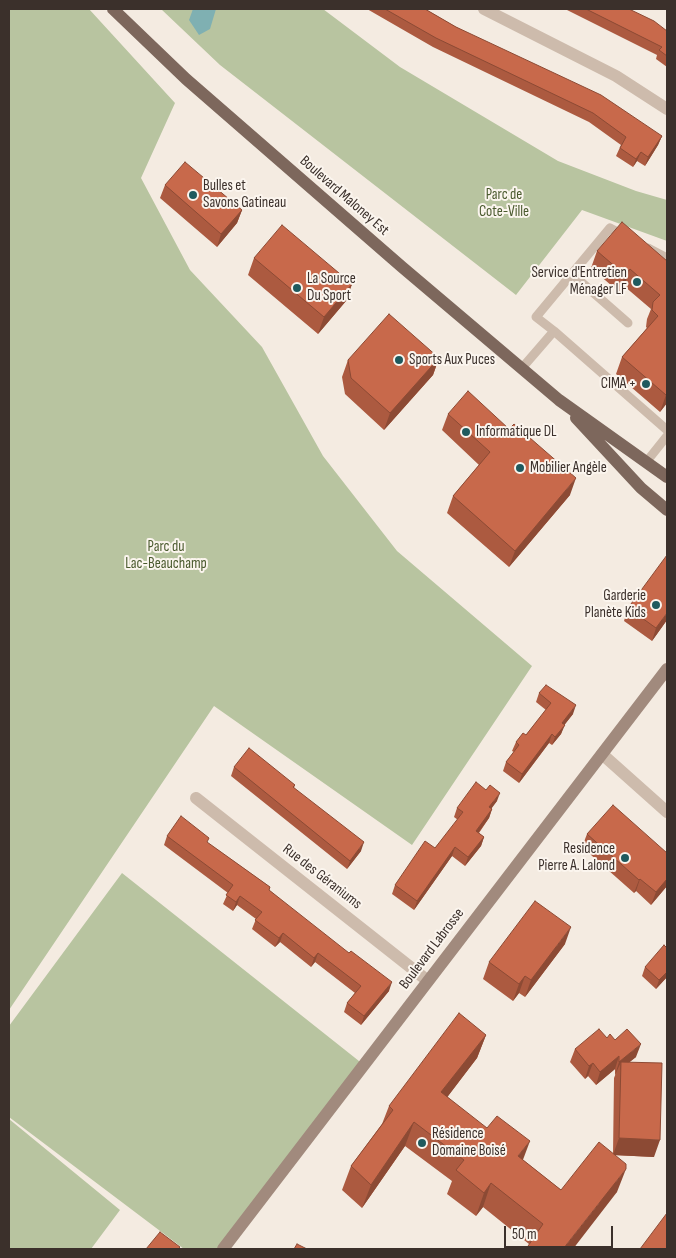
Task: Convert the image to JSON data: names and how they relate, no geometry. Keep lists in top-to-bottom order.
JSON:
{
  "streets": {
    "main road": ["Boulevard Maloney Est", "Boulevard Labrosse"],
    "street": ["Rue des Géraniums"]
  },
  "crossings": [
    ["Rue des Géraniums", "Boulevard Labrosse"]
  ],
  "parks": ["Parc de Cote-Ville", "Parc du Lac-Beauchamp"],
  "places": [
    "Bulles et Savons Gatineau",
    "Service d'Entretien Ménager LF",
    "La Source Du Sport",
    "Sports Aux Puces",
    "CIMA +",
    "Informatique DL",
    "Mobilier Angèle",
    "Garderie Planète Kids",
    "Residence Pierre A. Lalond",
    "Résidence Domaine Boisé"
  ],
  "scale_bar": "50 m"
}
